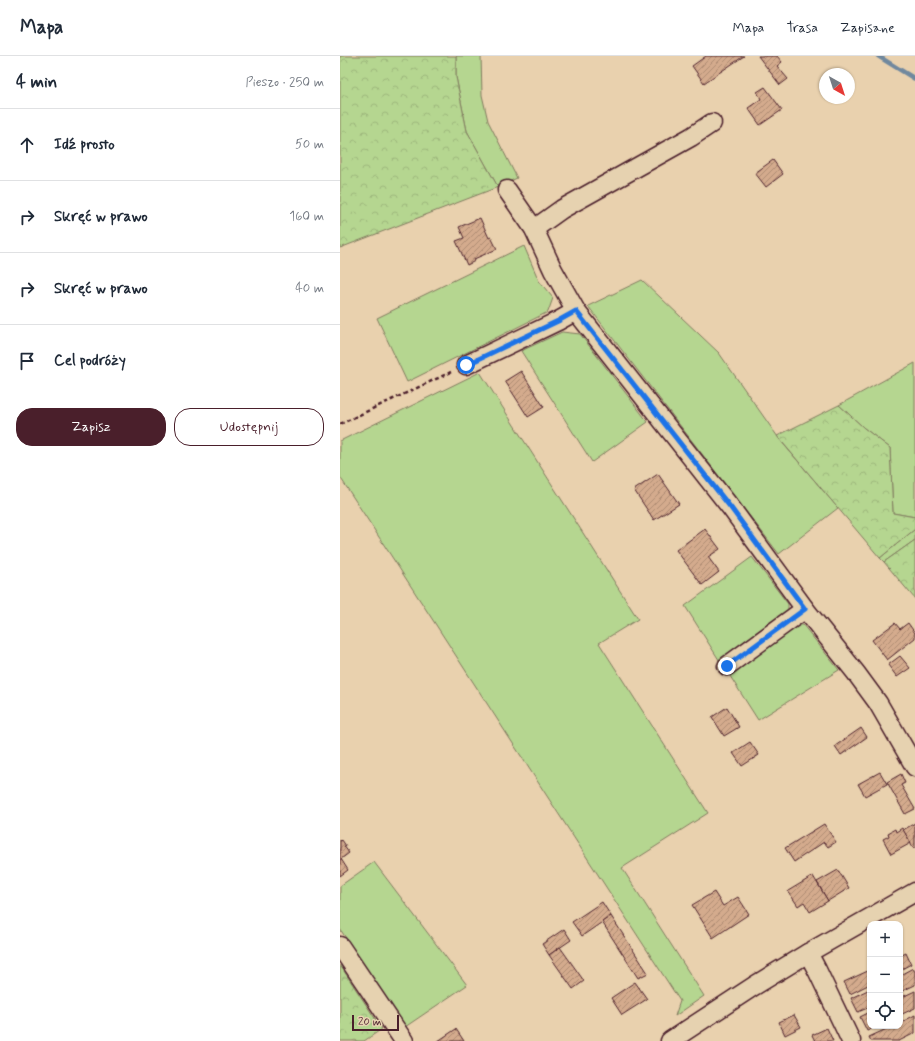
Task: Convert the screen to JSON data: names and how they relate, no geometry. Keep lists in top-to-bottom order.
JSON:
{
  "scale_bar": "20 m",
  "north": "bottom right",
  "page": {
    "header": "Mapa",
    "nav": ["Mapa", "Trasa", "Zapisane"],
    "heading": ["4 min", "Pieszo · 250 m"],
    "list": [
      ["Idź prosto", "50 m"],
      ["Skręć w prawo", "160 m"],
      ["Skręć w prawo", "40 m"],
      "Cel podróży"
    ],
    "buttons": ["Zapisz", "Udostępnij"],
    "map_buttons": ["+", "−"],
    "scale": "20 m"
  }
}
